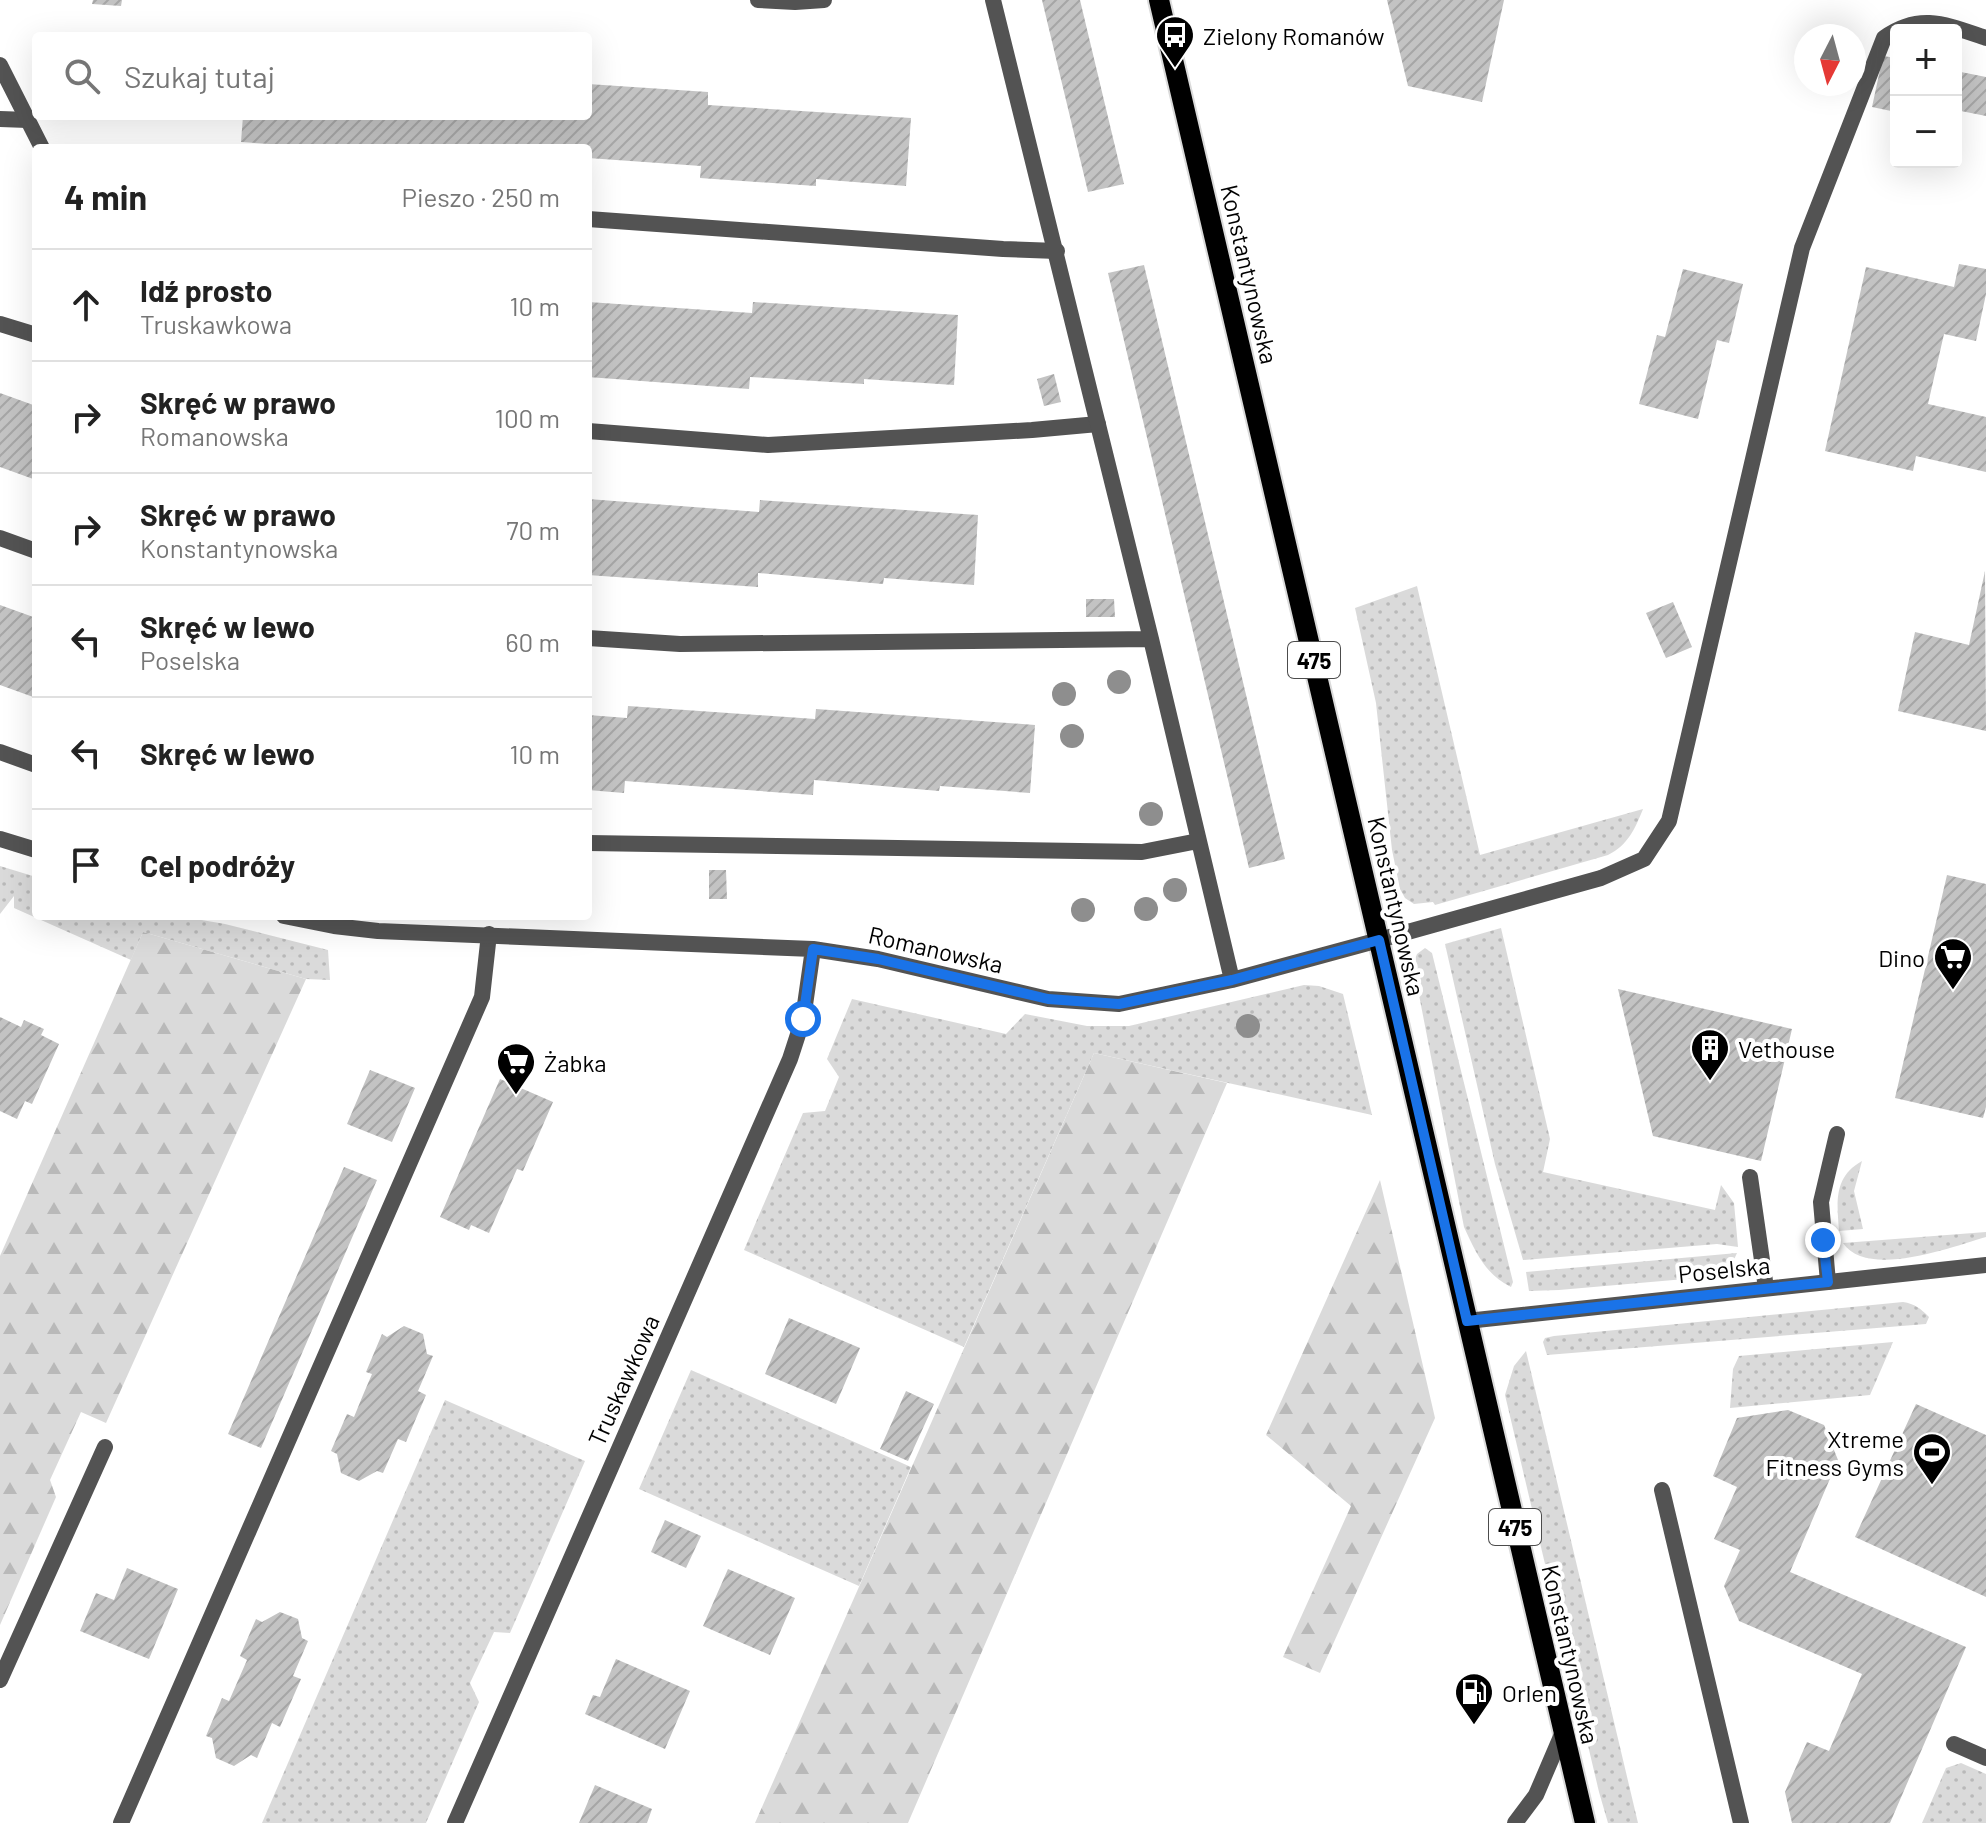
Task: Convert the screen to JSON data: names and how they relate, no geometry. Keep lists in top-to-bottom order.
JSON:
{
  "streets": {
    "main road": ["Konstantynowska", "475"],
    "street": ["Romanowska", "Poselska", "Truskawkowa"]
  },
  "crossings": [
    ["Konstantynowska", "Romanowska"],
    ["Konstantynowska", "Poselska"],
    ["Romanowska", "Truskawkowa"]
  ],
  "places": {
    "bus stop": ["Zielony Romanów"],
    "supermarket": ["Dino", "Żabka"],
    "building": ["Vethouse"],
    "sports": ["Xtreme Fitness Gyms"],
    "fuel station": ["Orlen"]
  },
  "north": "bottom",
  "page": {
    "map_buttons": ["+", "−"],
    "search": "Szukaj tutaj",
    "heading": ["4 min", "Pieszo · 250 m"],
    "list": [
      ["Idź prosto", "Truskawkowa", "10 m"],
      ["Skręć w prawo", "Romanowska", "100 m"],
      ["Skręć w prawo", "Konstantynowska", "70 m"],
      ["Skręć w lewo", "Poselska", "60 m"],
      ["Skręć w lewo", "10 m"],
      "Cel podróży"
    ]
  }
}
